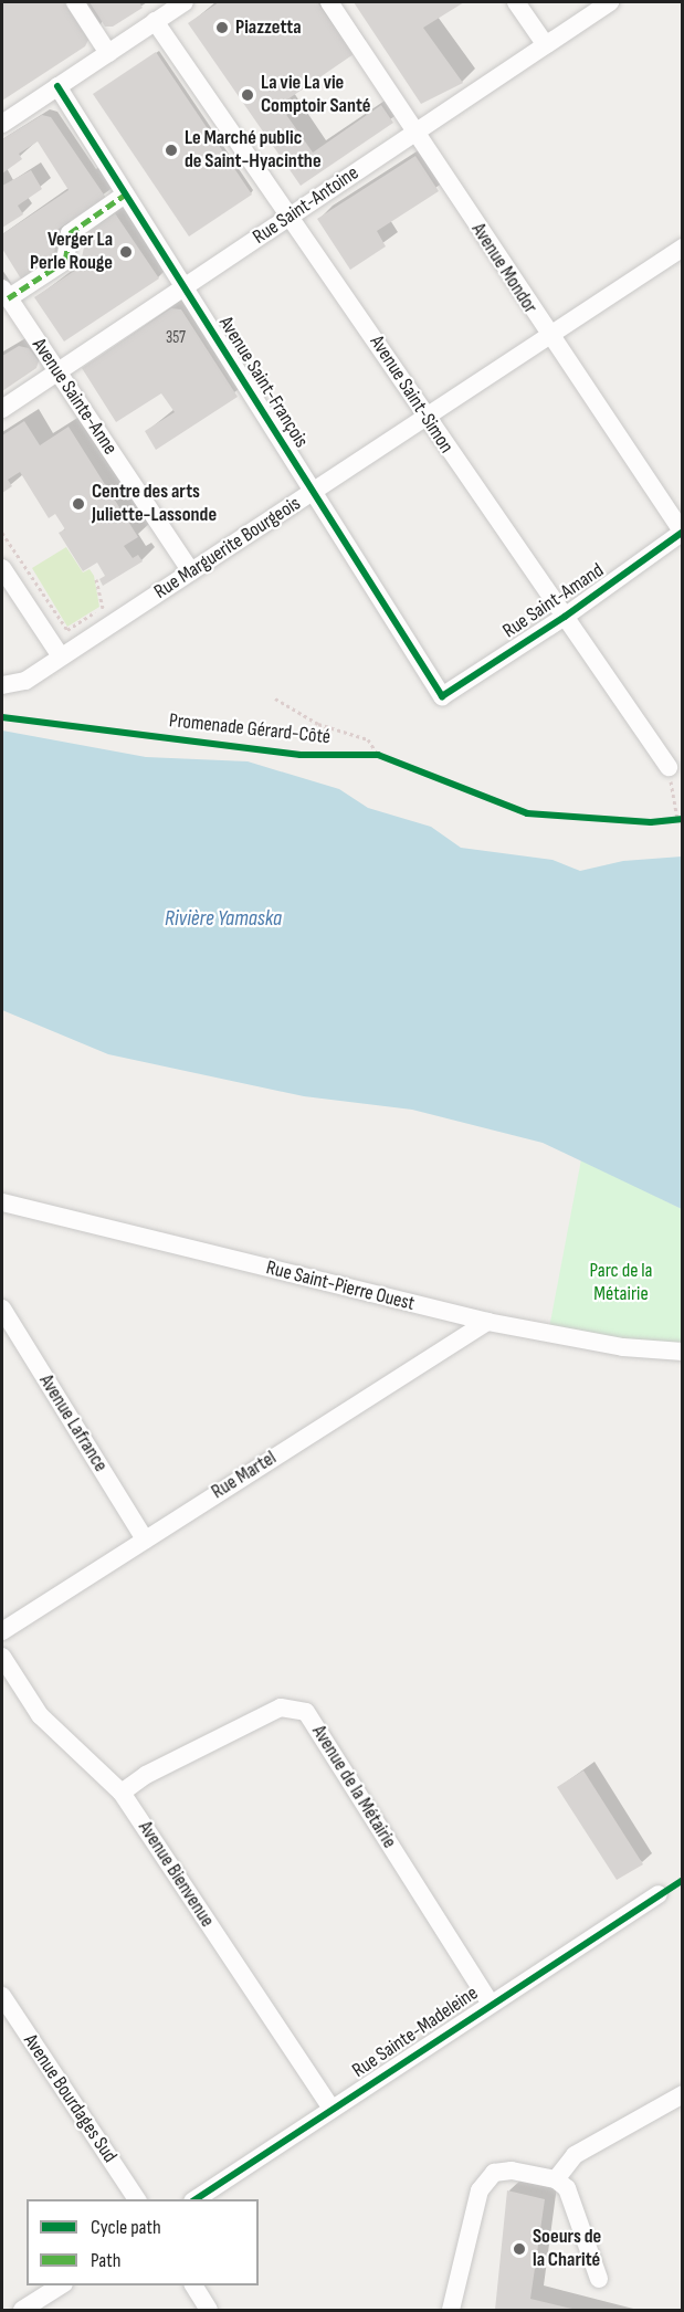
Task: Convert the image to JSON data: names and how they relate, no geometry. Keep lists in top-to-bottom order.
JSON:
{
  "streets": {
    "street": [
      "Rue Saint-Antoine",
      "Avenue Mondor",
      "Avenue Saint-François",
      "Avenue Saint-Simon",
      "Avenue Sainte-Anne",
      "Rue Marguerite Bourgeois",
      "Rue Saint-Amand",
      "Rue Saint-Pierre Ouest",
      "Avenue Lafrance",
      "Rue Martel",
      "Avenue de la Métairie",
      "Avenue Bienvenue",
      "Rue Sainte-Madeleine",
      "Avenue Bourdages Sud"
    ],
    "cycle path": ["Promenade Gérard-Côté"]
  },
  "crossings": [
    ["Rue Saint-Antoine", "Avenue Mondor"],
    ["Rue Saint-Antoine", "Avenue Saint-François"],
    ["Rue Saint-Antoine", "Avenue Saint-Simon"],
    ["Rue Saint-Antoine", "Avenue Sainte-Anne"],
    ["Avenue Mondor", "Rue Marguerite Bourgeois"],
    ["Avenue Mondor", "Rue Saint-Amand"],
    ["Avenue Saint-François", "Rue Marguerite Bourgeois"],
    ["Avenue Saint-François", "Rue Saint-Amand"],
    ["Avenue Saint-Simon", "Rue Marguerite Bourgeois"],
    ["Avenue Saint-Simon", "Rue Saint-Amand"],
    ["Avenue Sainte-Anne", "Rue Marguerite Bourgeois"],
    ["Rue Saint-Pierre Ouest", "Rue Martel"],
    ["Avenue Lafrance", "Rue Martel"],
    ["Avenue de la Métairie", "Avenue Bienvenue"],
    ["Avenue de la Métairie", "Rue Sainte-Madeleine"],
    ["Avenue Bienvenue", "Rue Sainte-Madeleine"]
  ],
  "water": ["Rivière Yamaska"],
  "parks": ["Parc de la Métairie"],
  "places": [
    "Piazzetta",
    "La vie La vie Comptoir Santé",
    "Le Marché public de Saint-Hyacinthe",
    "Verger La Perle Rouge",
    "Centre des arts Juliette-Lassonde",
    "Soeurs de la Charité"
  ],
  "house_numbers": ["357"],
  "legend": ["Cycle path", "Path"]
}
